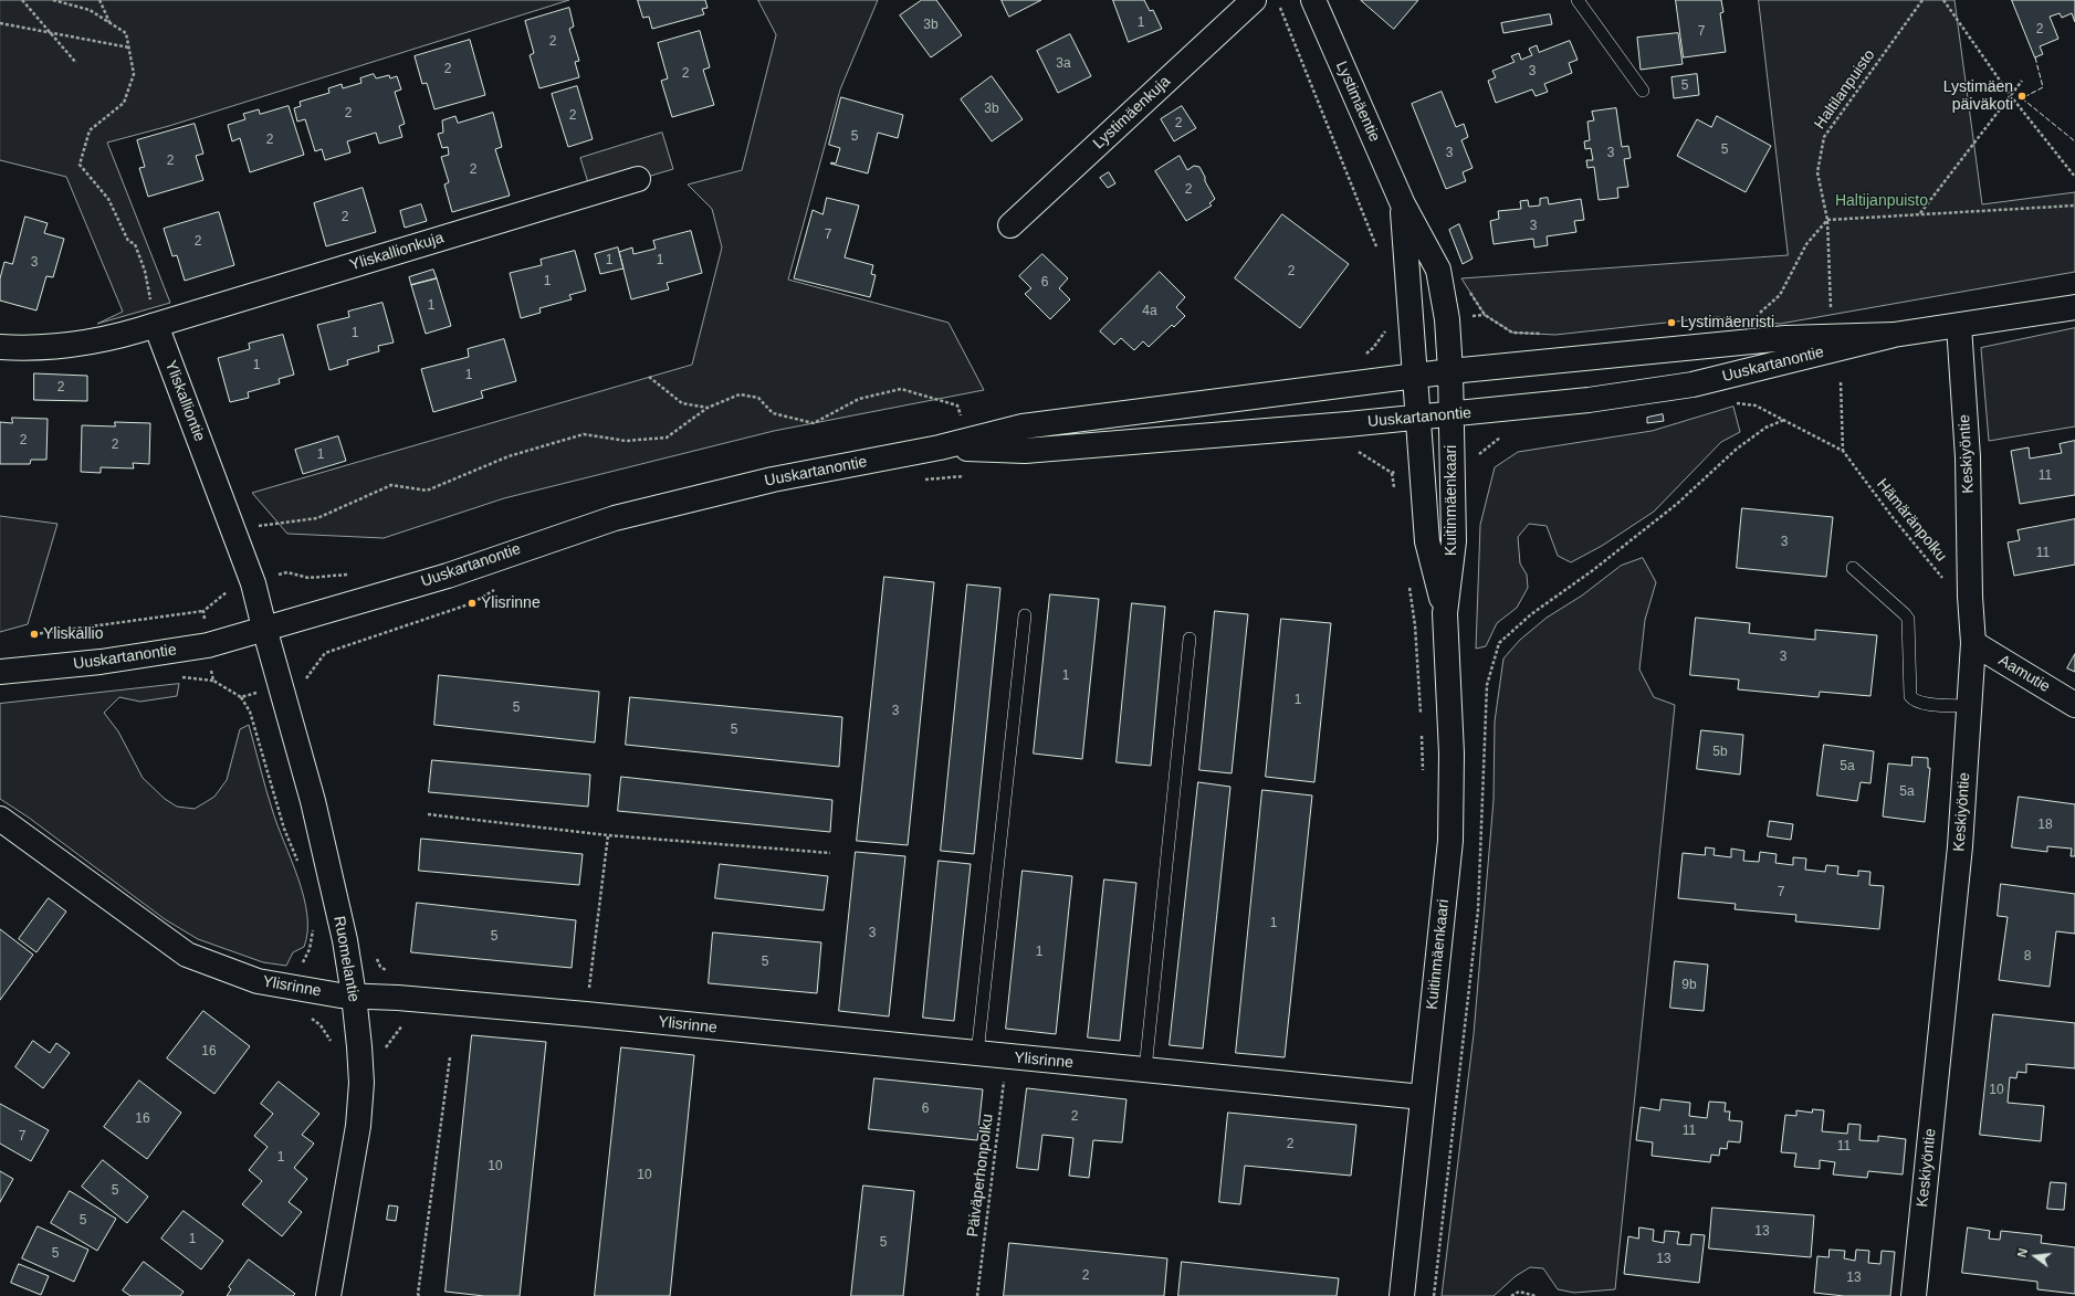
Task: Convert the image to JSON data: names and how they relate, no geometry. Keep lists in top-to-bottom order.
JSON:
{
  "streets": {
    "street": [
      "Lystimäentie",
      "Lystimäenkuja",
      "Yliskallionkuja",
      "Uuskartanontie",
      "Yliskalliontie",
      "Keskiyöntie",
      "Kuitinmäenkaari",
      "Aamutie",
      "Ruomelantie",
      "Ylisrinne"
    ],
    "path": ["Haltilanpuisto", "Hämäränpolku", "Päiväperhonpolku"]
  },
  "crossings": [
    ["Lystimäentie", "Uuskartanontie"],
    ["Lystimäentie", "Kuitinmäenkaari"],
    ["Yliskallionkuja", "Yliskalliontie"],
    ["Uuskartanontie", "Yliskalliontie"],
    ["Uuskartanontie", "Keskiyöntie"],
    ["Uuskartanontie", "Kuitinmäenkaari"],
    ["Uuskartanontie", "Ruomelantie"],
    ["Yliskalliontie", "Ruomelantie"],
    ["Keskiyöntie", "Hämäränpolku"],
    ["Keskiyöntie", "Aamutie"],
    ["Kuitinmäenkaari", "Ylisrinne"],
    ["Ruomelantie", "Ylisrinne"],
    ["Ylisrinne", "Päiväperhonpolku"]
  ],
  "parks": ["Haltijanpuisto"],
  "places": [
    "Lystimäen päiväkoti",
    "Lystimäenristi",
    "Ylisrinne",
    "Yliskallio"
  ],
  "house_numbers": [
    "1",
    "3b",
    "2",
    "7",
    "2",
    "3a",
    "2",
    "3",
    "2",
    "5",
    "3b",
    "2",
    "2",
    "2",
    "5",
    "2",
    "5",
    "3",
    "3",
    "2",
    "2",
    "2",
    "2",
    "3",
    "7",
    "2",
    "1",
    "1",
    "3",
    "2",
    "1",
    "6",
    "1",
    "4a",
    "1",
    "1",
    "1",
    "2",
    "2",
    "2",
    "1",
    "11",
    "3",
    "11",
    "3",
    "1",
    "1",
    "5",
    "3",
    "5",
    "5b",
    "5a",
    "5a",
    "18",
    "7",
    "1",
    "3",
    "5",
    "1",
    "8",
    "5",
    "9b",
    "16",
    "10",
    "6",
    "2",
    "16",
    "11",
    "7",
    "2",
    "11",
    "1",
    "10",
    "10",
    "5",
    "5",
    "13",
    "1",
    "5",
    "5",
    "13",
    "2",
    "13"
  ],
  "north": "left"
}
